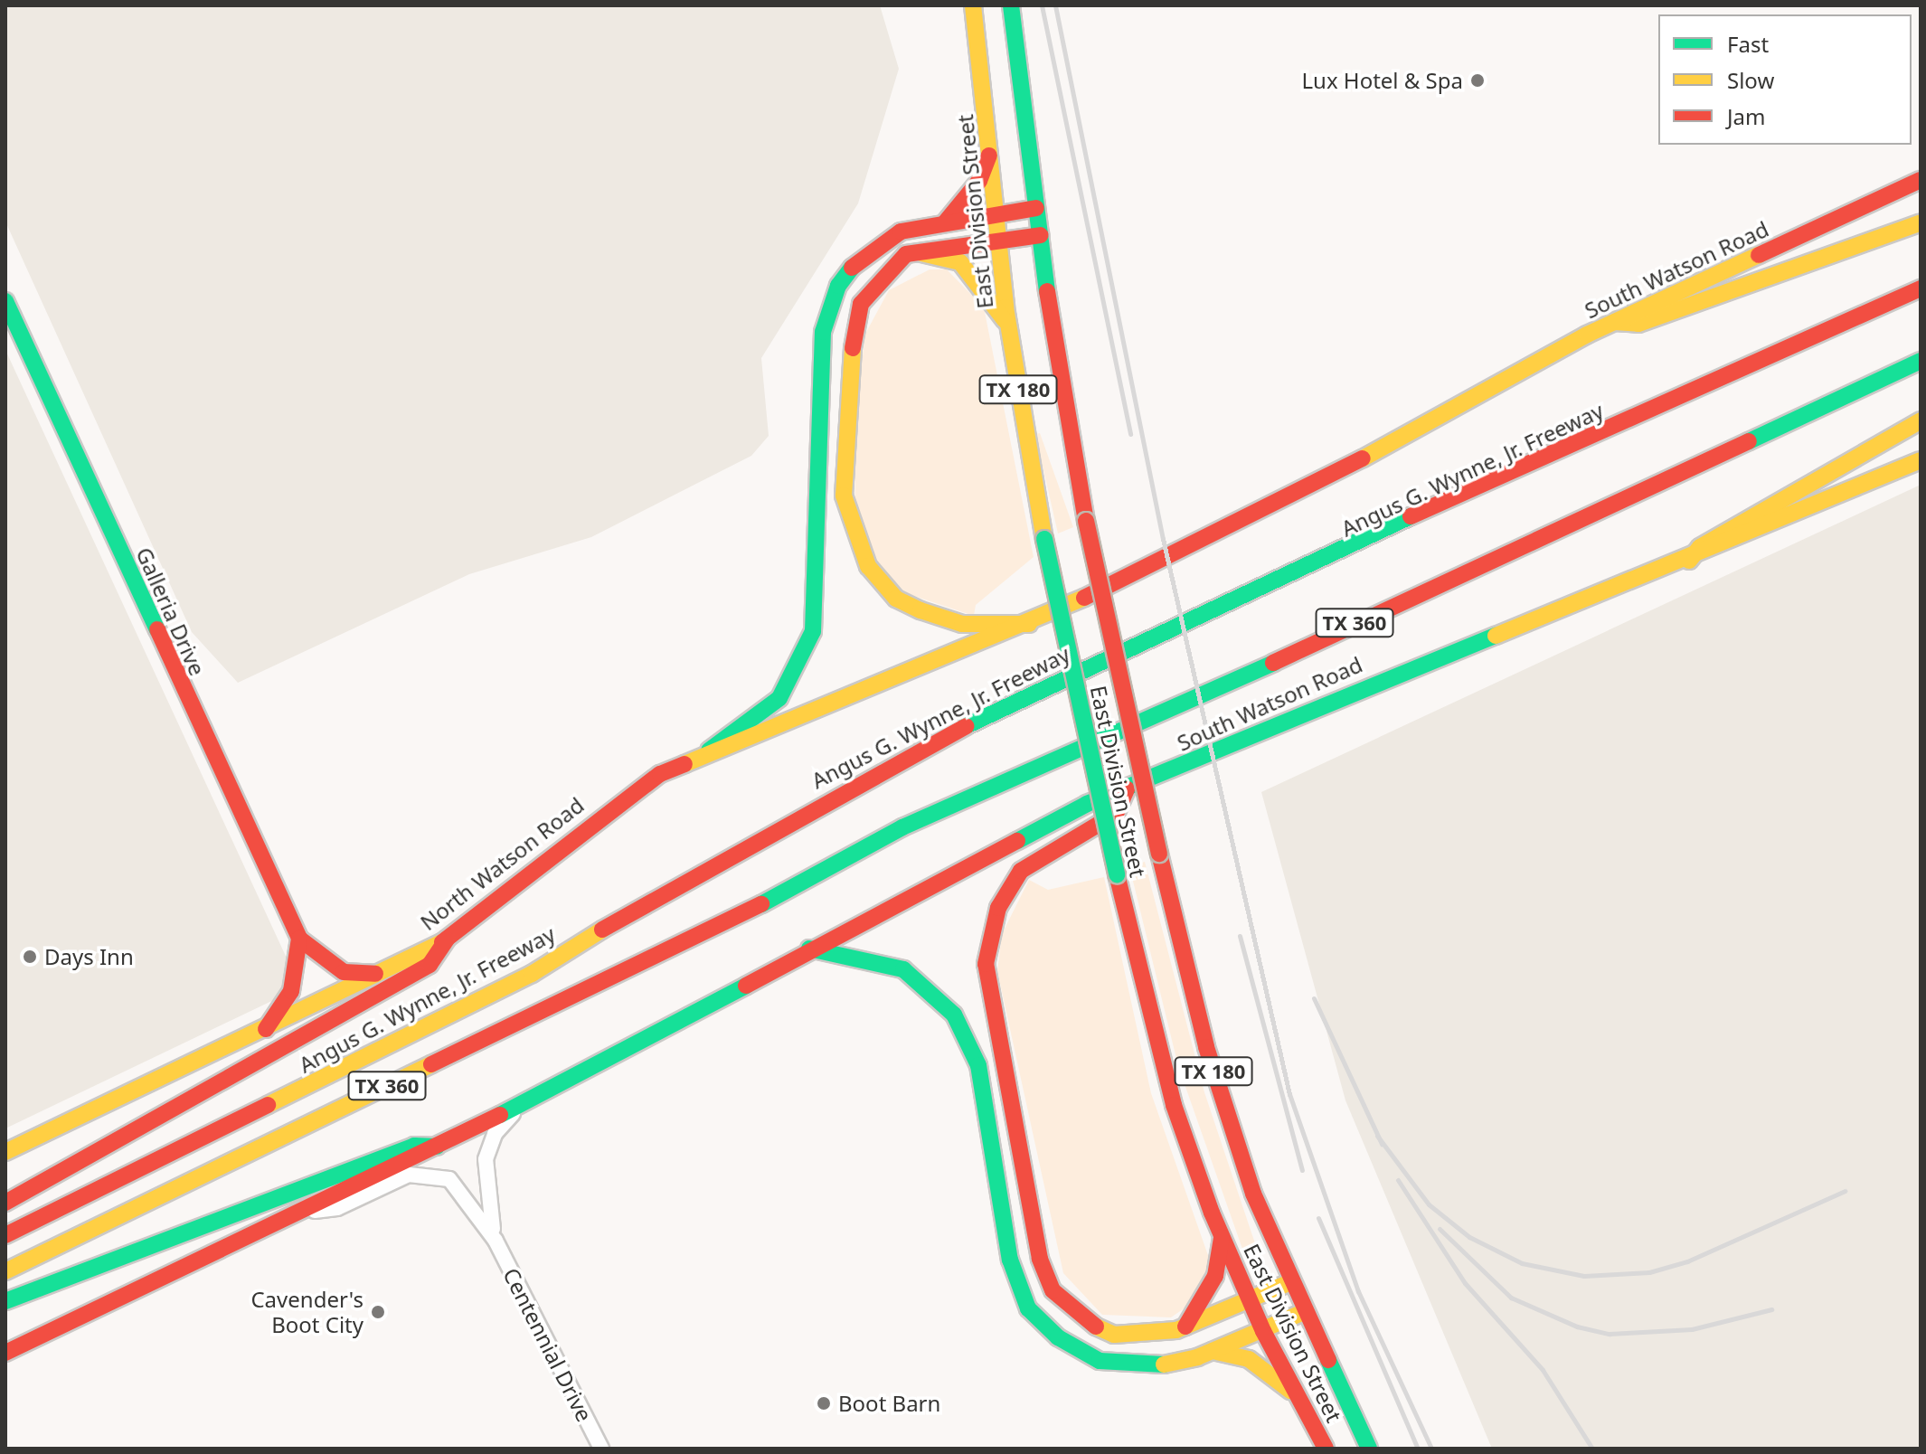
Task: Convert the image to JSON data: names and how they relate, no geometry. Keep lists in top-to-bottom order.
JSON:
{
  "streets": {
    "main road": [
      "East Division Street",
      "South Watson Road",
      "TX 180",
      "Angus G. Wynne, Jr. Freeway",
      "Galleria Drive",
      "TX 360",
      "North Watson Road"
    ],
    "street": ["Centennial Drive"]
  },
  "crossings": [
    ["South Watson Road", "North Watson Road"]
  ],
  "places": [
    "Lux Hotel & Spa",
    "Days Inn",
    "Cavender's Boot City",
    "Boot Barn"
  ],
  "legend": ["Fast", "Slow", "Jam"]
}
